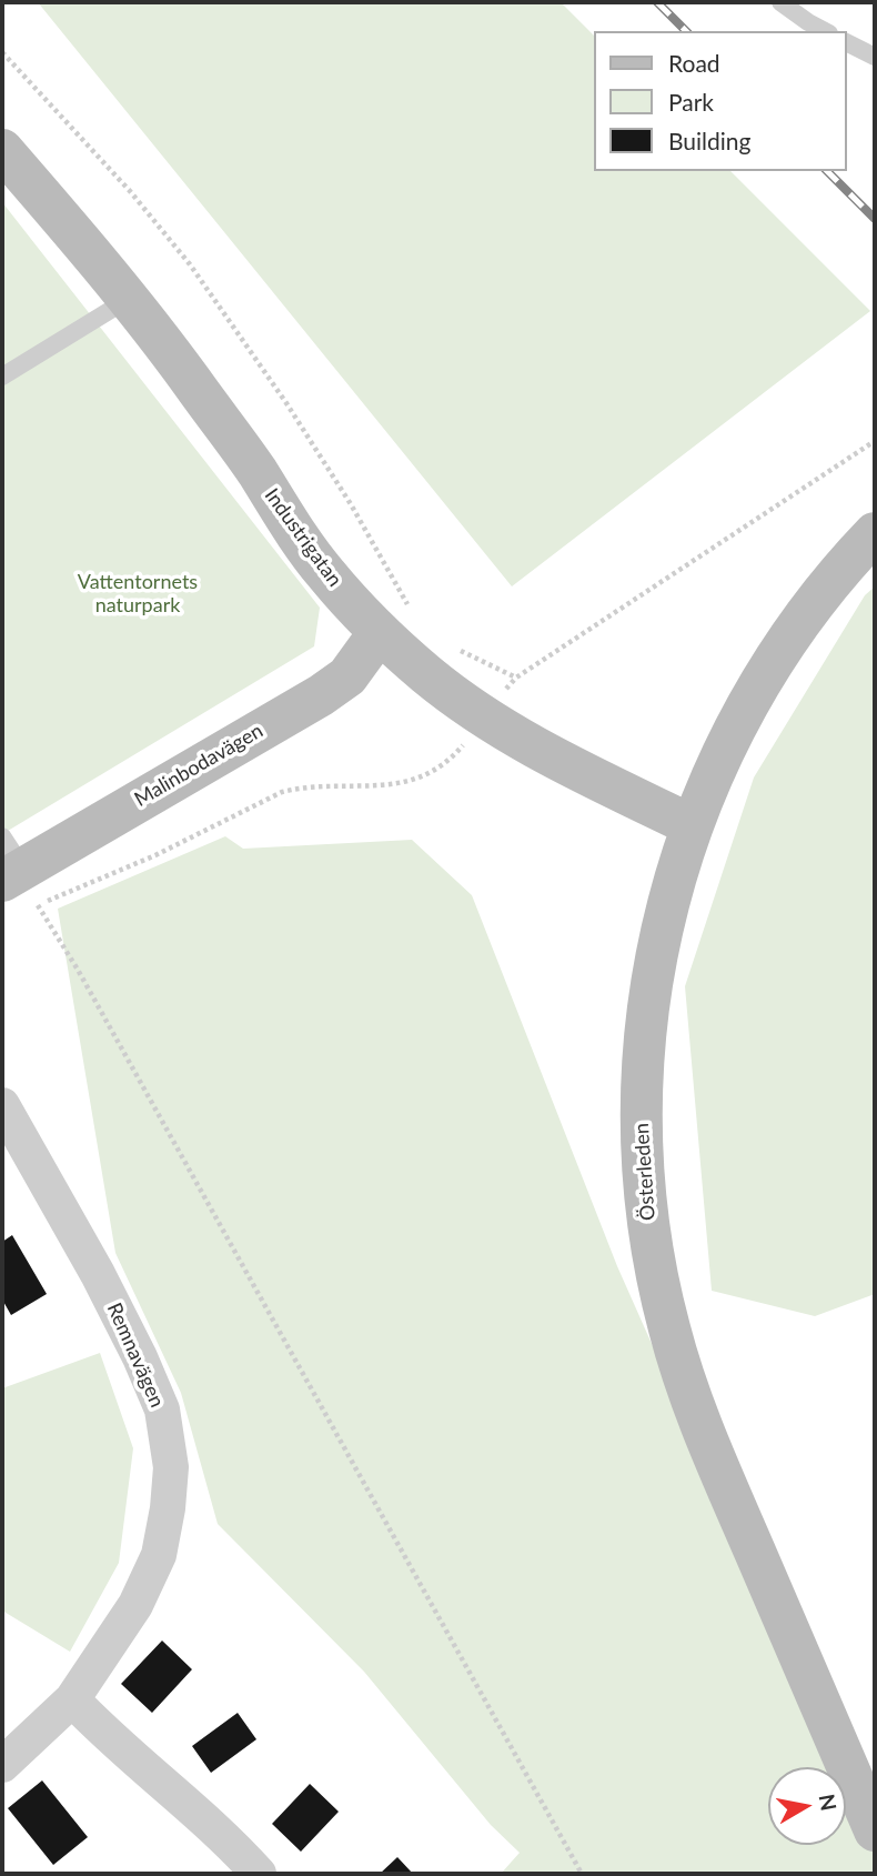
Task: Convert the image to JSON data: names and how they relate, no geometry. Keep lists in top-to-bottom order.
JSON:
{
  "streets": {
    "street": [
      "Industrigatan",
      "Malinbodavägen",
      "Österleden",
      "Remnavägen"
    ]
  },
  "crossings": [
    ["Industrigatan", "Malinbodavägen"],
    ["Industrigatan", "Österleden"]
  ],
  "parks": ["Vattentornets naturpark"],
  "legend": ["Road", "Park", "Building"],
  "north": "right"
}
